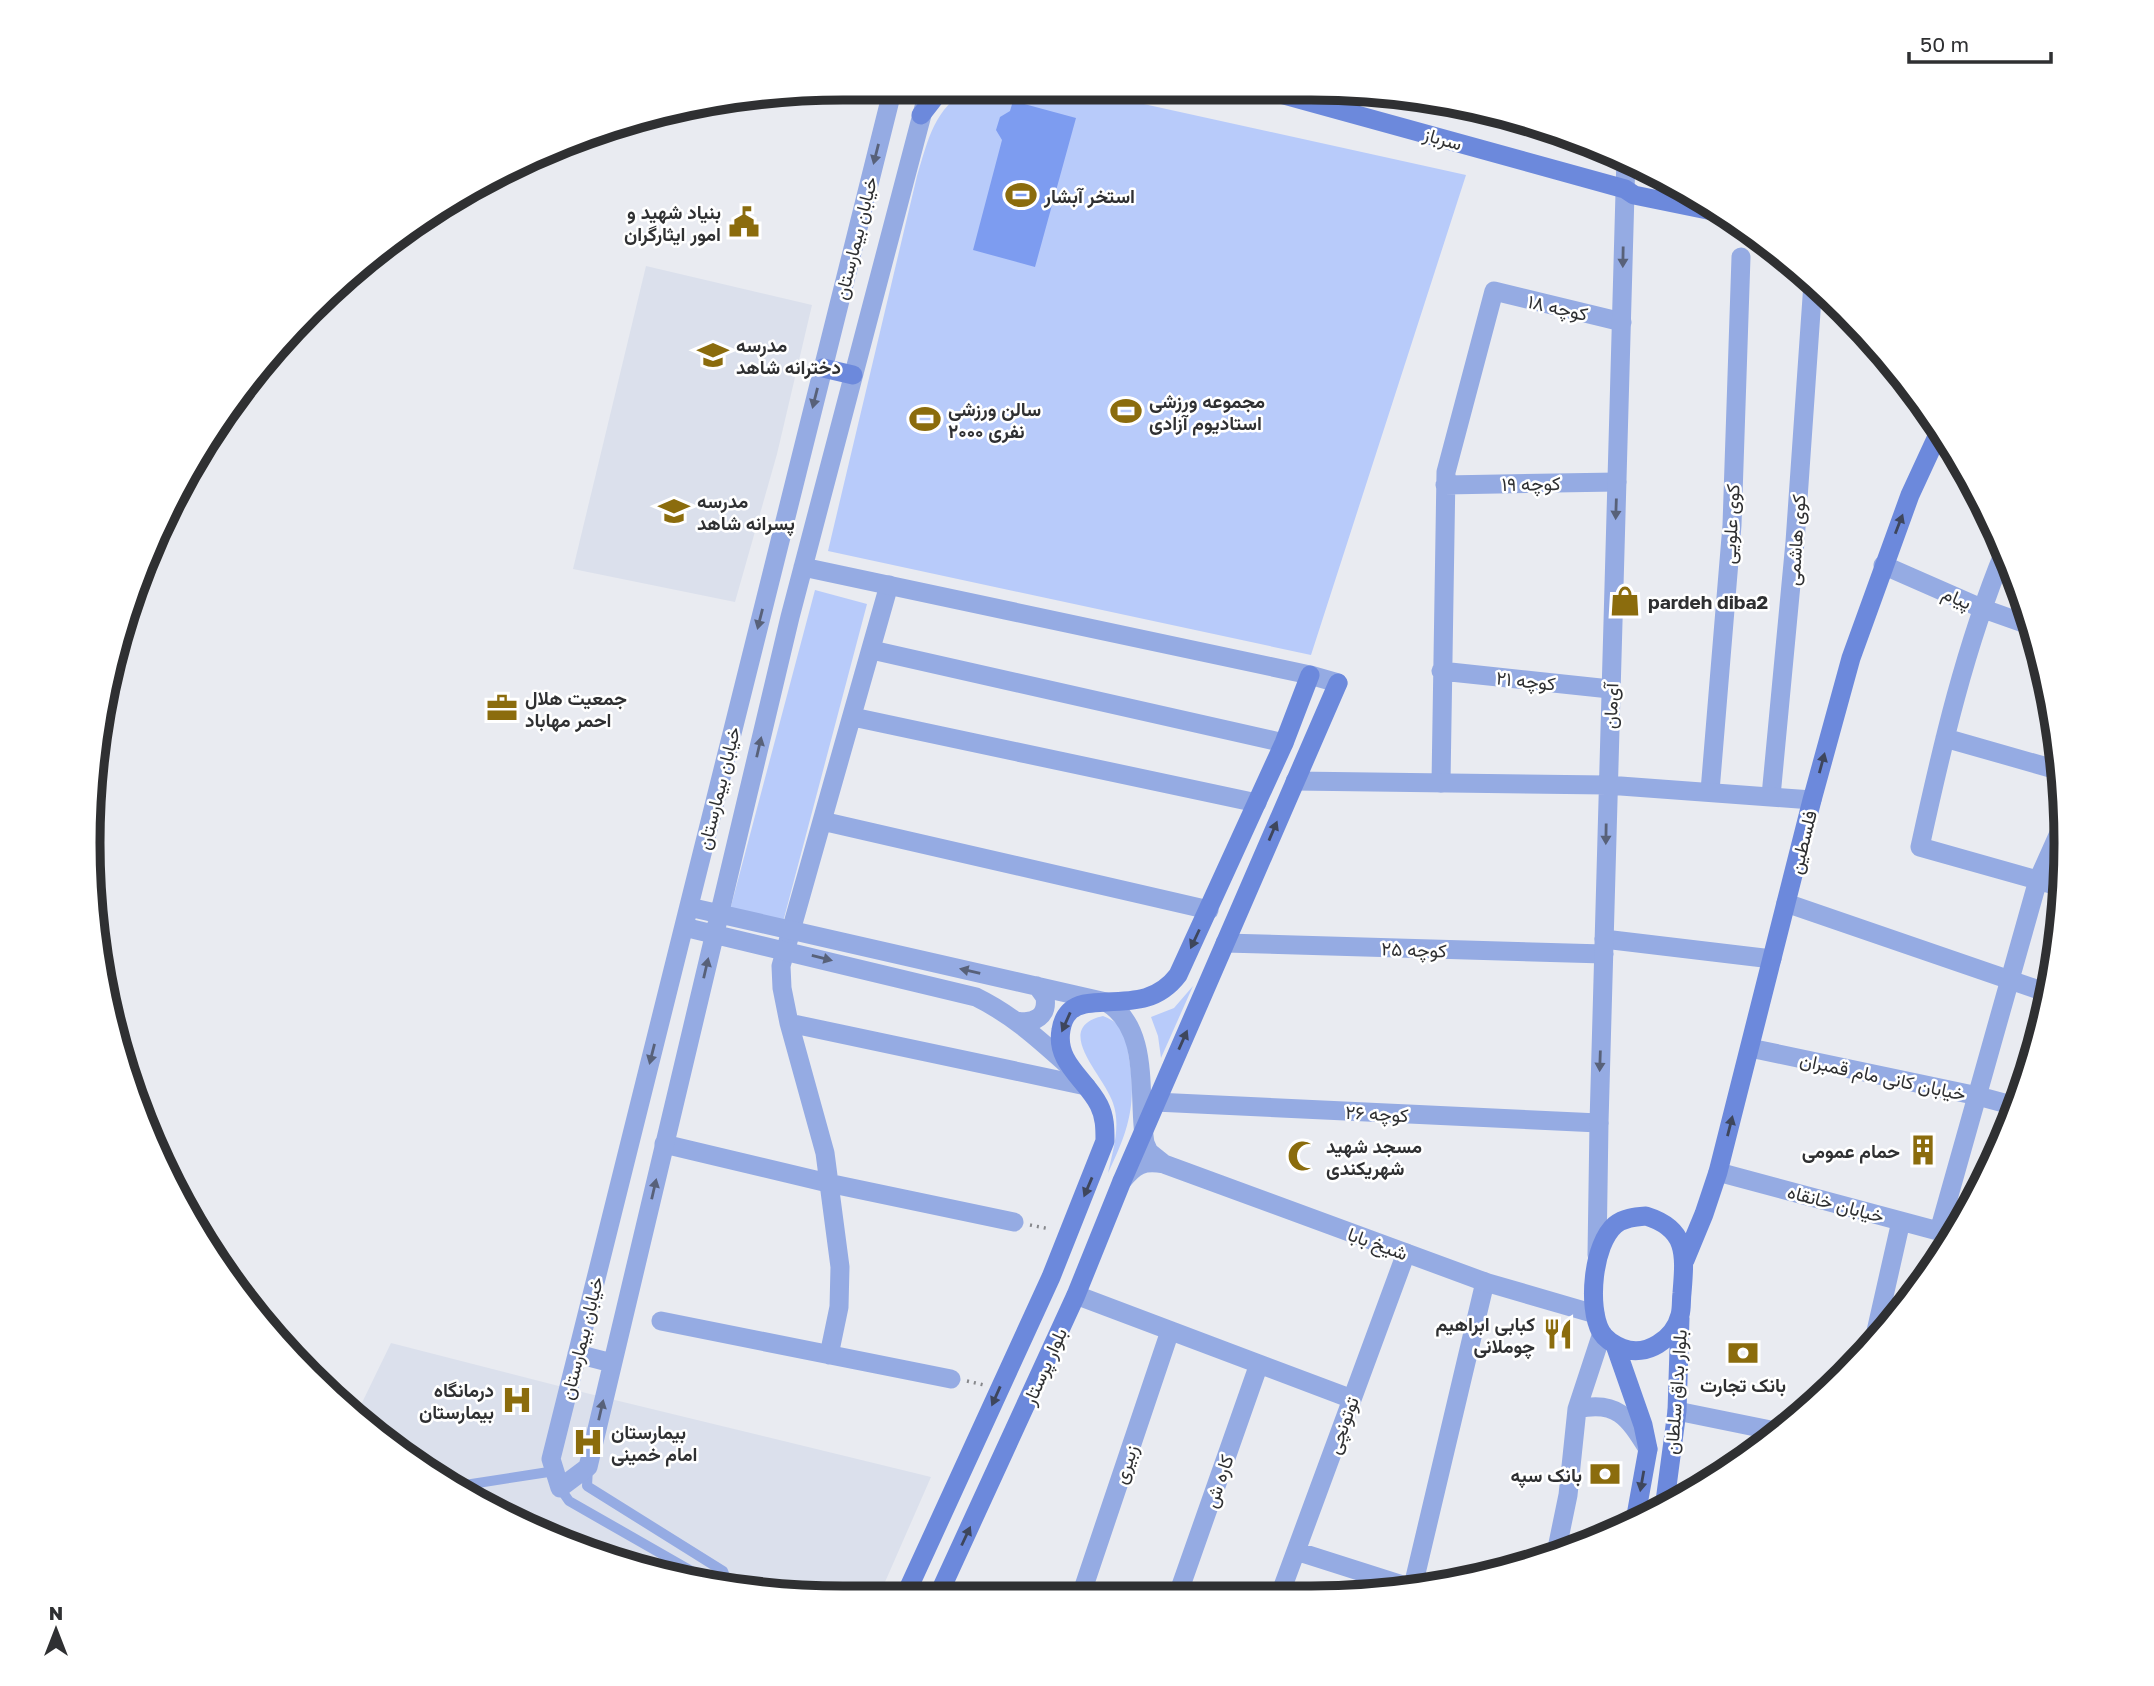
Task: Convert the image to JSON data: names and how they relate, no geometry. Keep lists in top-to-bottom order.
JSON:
{
  "streets": {
    "main road": [
      "سرباز",
      "فلسطین",
      "بلوار پرستار",
      "بلوار بداق سلطان"
    ],
    "street": [
      "خیابان بیمارستان",
      "کوچه ۱۸",
      "کوچه ۱۹",
      "کوی علویی",
      "کوی هاشمی",
      "پیام",
      "کوچه ۲۱",
      "آی‌مان",
      "کوچه ۲۵",
      "خیابان کانی مام قمبران",
      "کوچه ۲۶",
      "خیابان خانقاه",
      "شیخ بابا",
      "توتونچی",
      "زبیری",
      "کاره ش"
    ]
  },
  "crossings": [
    ["سرباز", "آی‌مان"],
    ["کوچه ۱۸", "کوچه ۱۹"],
    ["کوچه ۱۸", "آی‌مان"],
    ["کوچه ۱۹", "آی‌مان"],
    ["پیام", "فلسطین"],
    ["کوچه ۲۱", "آی‌مان"],
    ["آی‌مان", "فلسطین"],
    ["آی‌مان", "کوچه ۲۵"],
    ["آی‌مان", "کوچه ۲۶"],
    ["آی‌مان", "شیخ بابا"],
    ["آی‌مان", "بلوار بداق سلطان"],
    ["فلسطین", "کوچه ۲۵"],
    ["فلسطین", "خیابان کانی مام قمبران"],
    ["فلسطین", "خیابان خانقاه"],
    ["فلسطین", "شیخ بابا"],
    ["فلسطین", "بلوار بداق سلطان"],
    ["کوچه ۲۵", "بلوار پرستار"],
    ["کوچه ۲۶", "بلوار پرستار"],
    ["شیخ بابا", "بلوار بداق سلطان"],
    ["شیخ بابا", "توتونچی"]
  ],
  "one_way": ["آی‌مان", "فلسطین"],
  "places": {
    "sports": ["استخر آبشار", "مجموعه ورزشی استادیوم آزادی", "سالن ورزشی ۲۰۰۰ نفری"],
    "public building": ["بنیاد شهید و امور ایثارگران"],
    "school or university": ["مدرسه دخترانه شاهد", "مدرسه پسرانه شاهد"],
    "shop": ["pardeh diba2"],
    "office": ["جمعیت هلال احمر مهاباد"],
    "building": ["حمام عمومی"],
    "mosque": ["مسجد شهید شهریکندی"],
    "restaurant": ["کبابی ابراهیم چوملانی"],
    "bank": ["بانک تجارت", "بانک سپه"],
    "hospital": ["درمانگاه بیمارستان", "بیمارستان امام خمینی"]
  },
  "scale_bar": "50 m",
  "north": "top"
}
